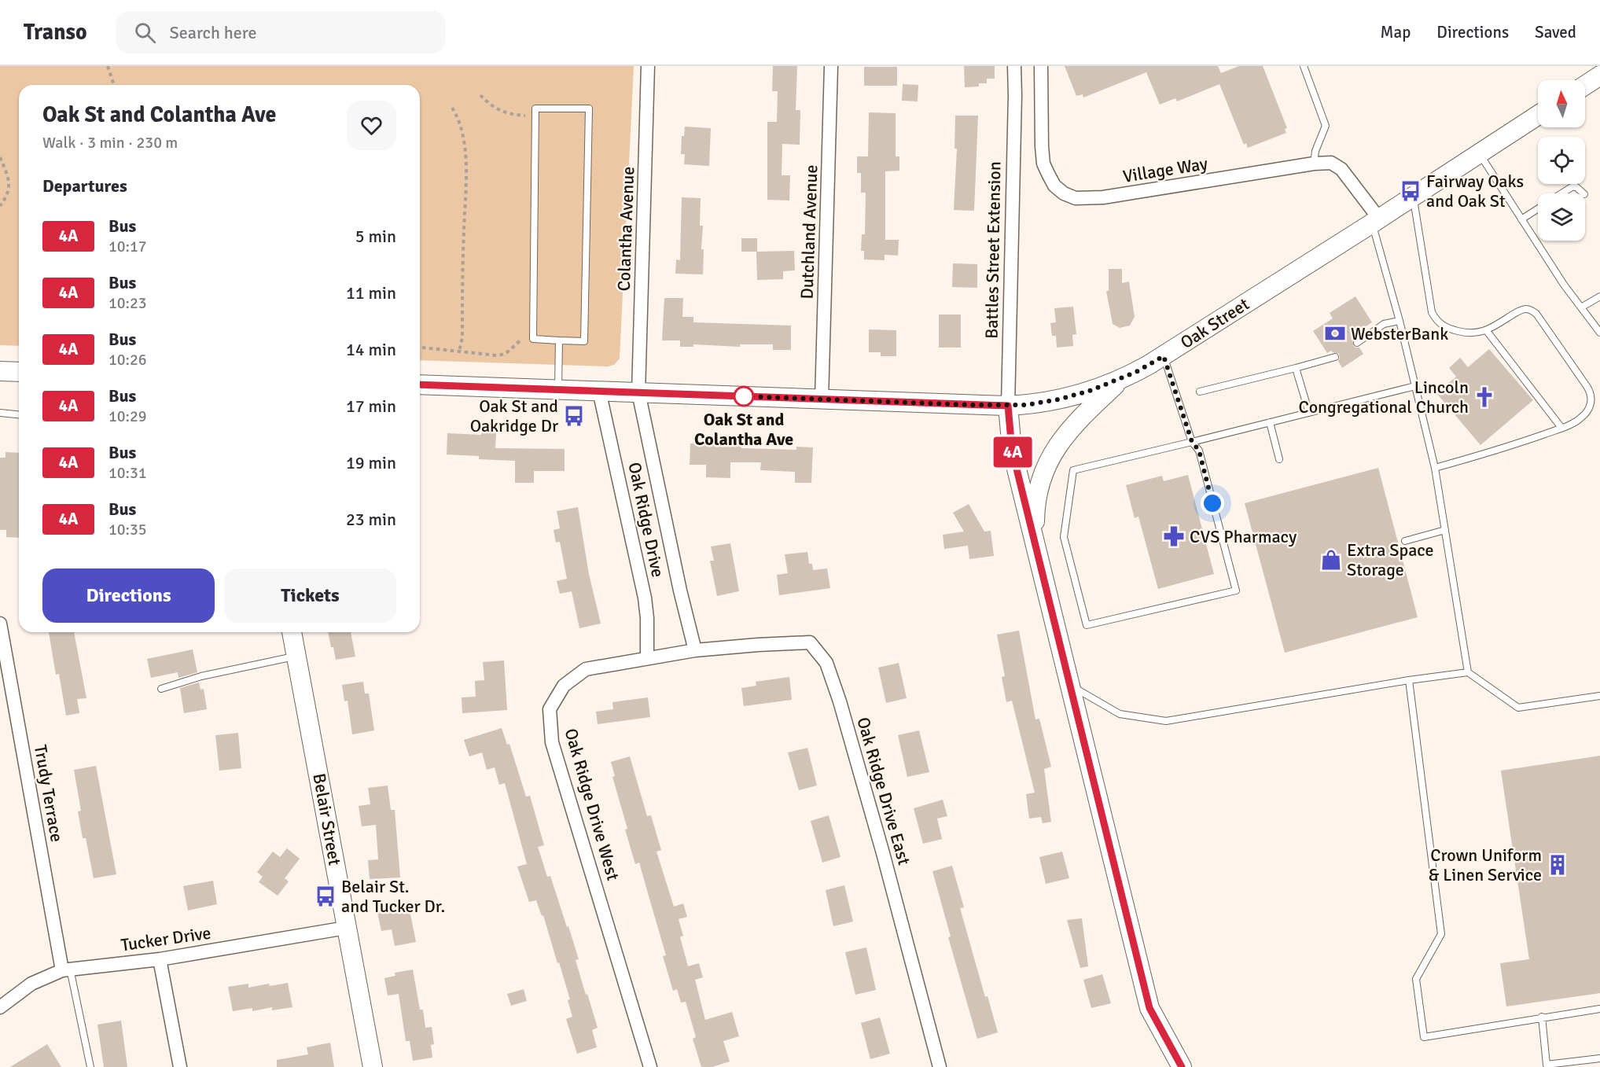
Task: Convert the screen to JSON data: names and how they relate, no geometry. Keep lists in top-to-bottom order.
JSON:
{
  "streets": {
    "main road": ["Oak Street", "Belair Street"],
    "street": [
      "Village Way",
      "Colantha Avenue",
      "Dutchland Avenue",
      "Battles Street Extension",
      "Oak Ridge Drive",
      "Oak Ridge Drive East",
      "Trudy Terrace",
      "Oak Ridge Drive West",
      "Tucker Drive"
    ]
  },
  "crossings": [
    ["Village Way", "Oak Street"],
    ["Colantha Avenue", "Oak Street"],
    ["Colantha Avenue", "Oak Ridge Drive"],
    ["Dutchland Avenue", "Oak Street"],
    ["Battles Street Extension", "Oak Street"],
    ["Oak Street", "Oak Ridge Drive"],
    ["Oak Ridge Drive", "Oak Ridge Drive East"],
    ["Oak Ridge Drive", "Oak Ridge Drive West"],
    ["Oak Ridge Drive East", "Oak Ridge Drive West"],
    ["Trudy Terrace", "Tucker Drive"],
    ["Belair Street", "Tucker Drive"]
  ],
  "places": {
    "bus stop": ["Fairway Oaks and Oak St", "Oak St and Oakridge Dr", "Belair St. and Tucker Dr."],
    "bank": ["WebsterBank"],
    "other": ["Oak St and Colantha Ave"],
    "church": ["Lincoln Congregational Church"],
    "pharmacy": ["CVS Pharmacy"],
    "shop": ["Extra Space Storage"],
    "building": ["Crown Uniform & Linen Service"]
  },
  "lines": ["bus line 4A"],
  "north": "top",
  "page": {
    "header": "Transo",
    "search": "Search here",
    "nav": ["Map", "Directions", "Saved"],
    "on_map": "4A",
    "heading": [
      ["Oak St and Colantha Ave", "Walk · 3 min · 230 m"],
      "Departures"
    ],
    "list": [
      {
        "mark": "4A",
        "name": "Bus",
        "note": "10:17",
        "value": "5 min"
      },
      {
        "mark": "4A",
        "name": "Bus",
        "note": "10:23",
        "value": "11 min"
      },
      {
        "mark": "4A",
        "name": "Bus",
        "note": "10:26",
        "value": "14 min"
      },
      {
        "mark": "4A",
        "name": "Bus",
        "note": "10:29",
        "value": "17 min"
      },
      {
        "mark": "4A",
        "name": "Bus",
        "note": "10:31",
        "value": "19 min"
      },
      {
        "mark": "4A",
        "name": "Bus",
        "note": "10:35",
        "value": "23 min"
      }
    ],
    "buttons": ["Directions", "Tickets"]
  }
}
